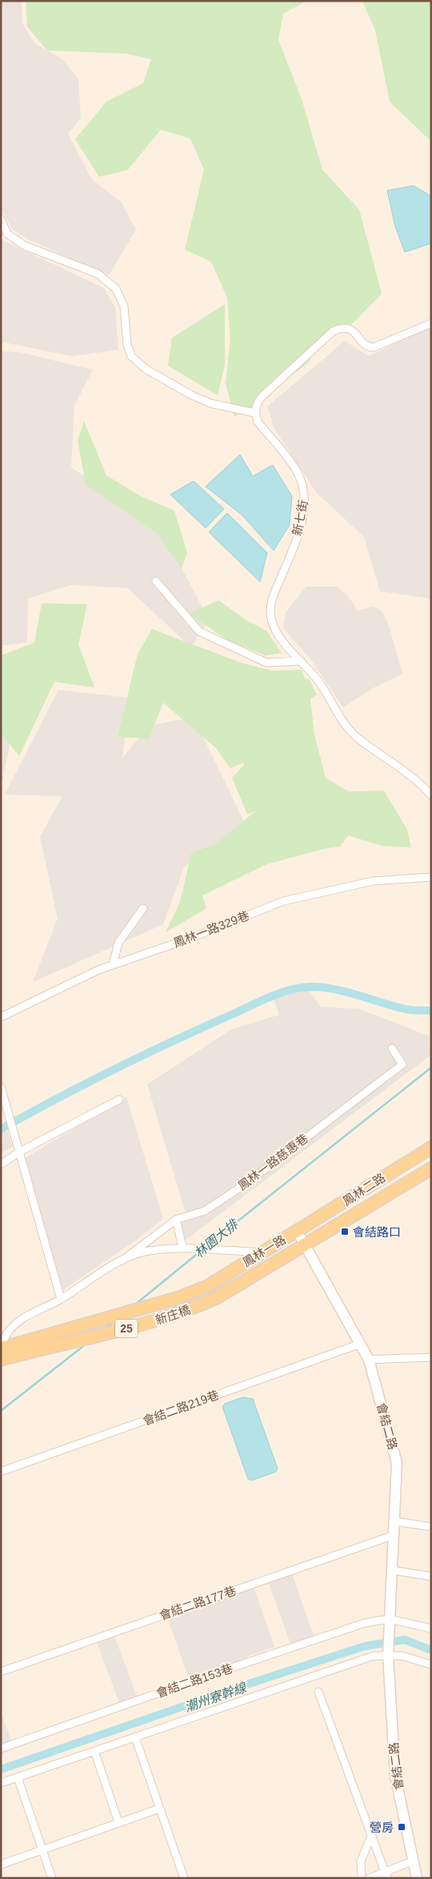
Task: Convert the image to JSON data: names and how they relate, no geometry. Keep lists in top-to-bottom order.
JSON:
{
  "streets": {
    "main road": [
      "鳳林二路",
      "鳳林一路",
      "新庄橋",
      "25"
    ],
    "street": [
      "新七街",
      "鳳林一路329巷",
      "鳳林一路慈惠巷",
      "會結二路219巷",
      "會結二路",
      "會結二路177巷",
      "會結二路153巷"
    ]
  },
  "crossings": [
    ["鳳林二路", "鳳林一路"],
    ["鳳林二路", "會結二路"],
    ["鳳林一路", "新庄橋"],
    ["鳳林一路", "會結二路"],
    ["會結二路219巷", "會結二路"],
    ["會結二路", "會結二路177巷"],
    ["會結二路", "會結二路153巷"]
  ],
  "water": ["林園大排", "潮州寮幹線"],
  "places": {
    "transit": ["會結路口", "營房"]
  }
}
